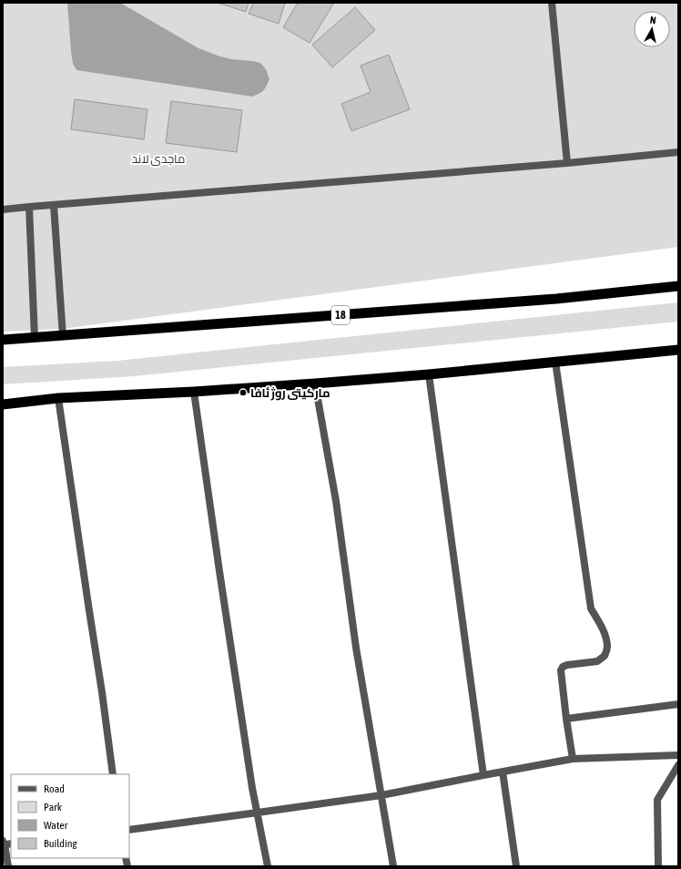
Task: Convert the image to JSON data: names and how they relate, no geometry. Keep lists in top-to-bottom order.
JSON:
{
  "streets": {
    "highway": ["18"]
  },
  "parks": ["ماجدی لاند"],
  "places": ["ماركيتى روژ ئافا"],
  "legend": [
    "Road",
    "Park",
    "Water",
    "Building"
  ],
  "north": "top"
}
